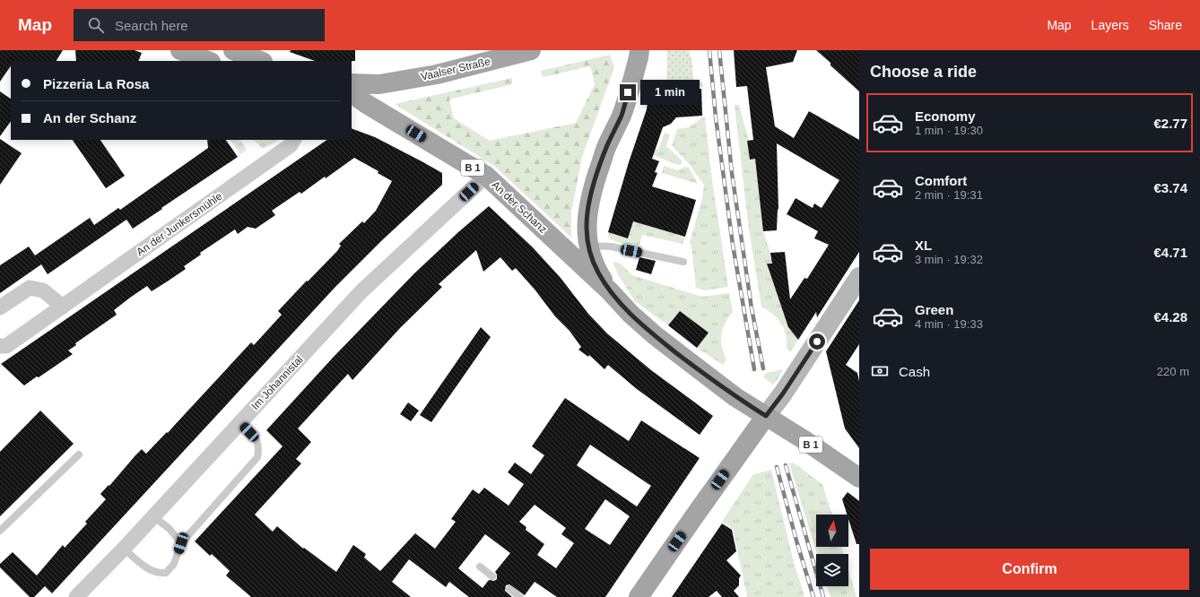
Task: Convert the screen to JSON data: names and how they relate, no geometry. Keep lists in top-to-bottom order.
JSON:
{
  "streets": {
    "main road": ["Vaalser Straße", "B 1", "An der Schanz"],
    "street": ["An der Junkersmühle", "Im Johannistal"]
  },
  "crossings": [
    ["Vaalser Straße", "An der Schanz"],
    ["B 1", "An der Schanz"],
    ["An der Schanz", "Im Johannistal"]
  ],
  "north": "top",
  "page": {
    "header": "Map",
    "search": "Search here",
    "nav": ["Map", "Layers", "Share"],
    "heading": "Choose a ride",
    "banner": ["Pizzeria La Rosa", "An der Schanz"],
    "bubble": "1 min",
    "list": [
      {
        "name": "Economy",
        "note": "1 min · 19:30",
        "value": "€2.77"
      },
      {
        "name": "Comfort",
        "note": "2 min · 19:31",
        "value": "€3.74"
      },
      {
        "name": "XL",
        "note": "3 min · 19:32",
        "value": "€4.71"
      },
      {
        "name": "Green",
        "note": "4 min · 19:33",
        "value": "€4.28"
      }
    ],
    "pay": ["Cash", "220 m"],
    "buttons": "Confirm"
  }
}
